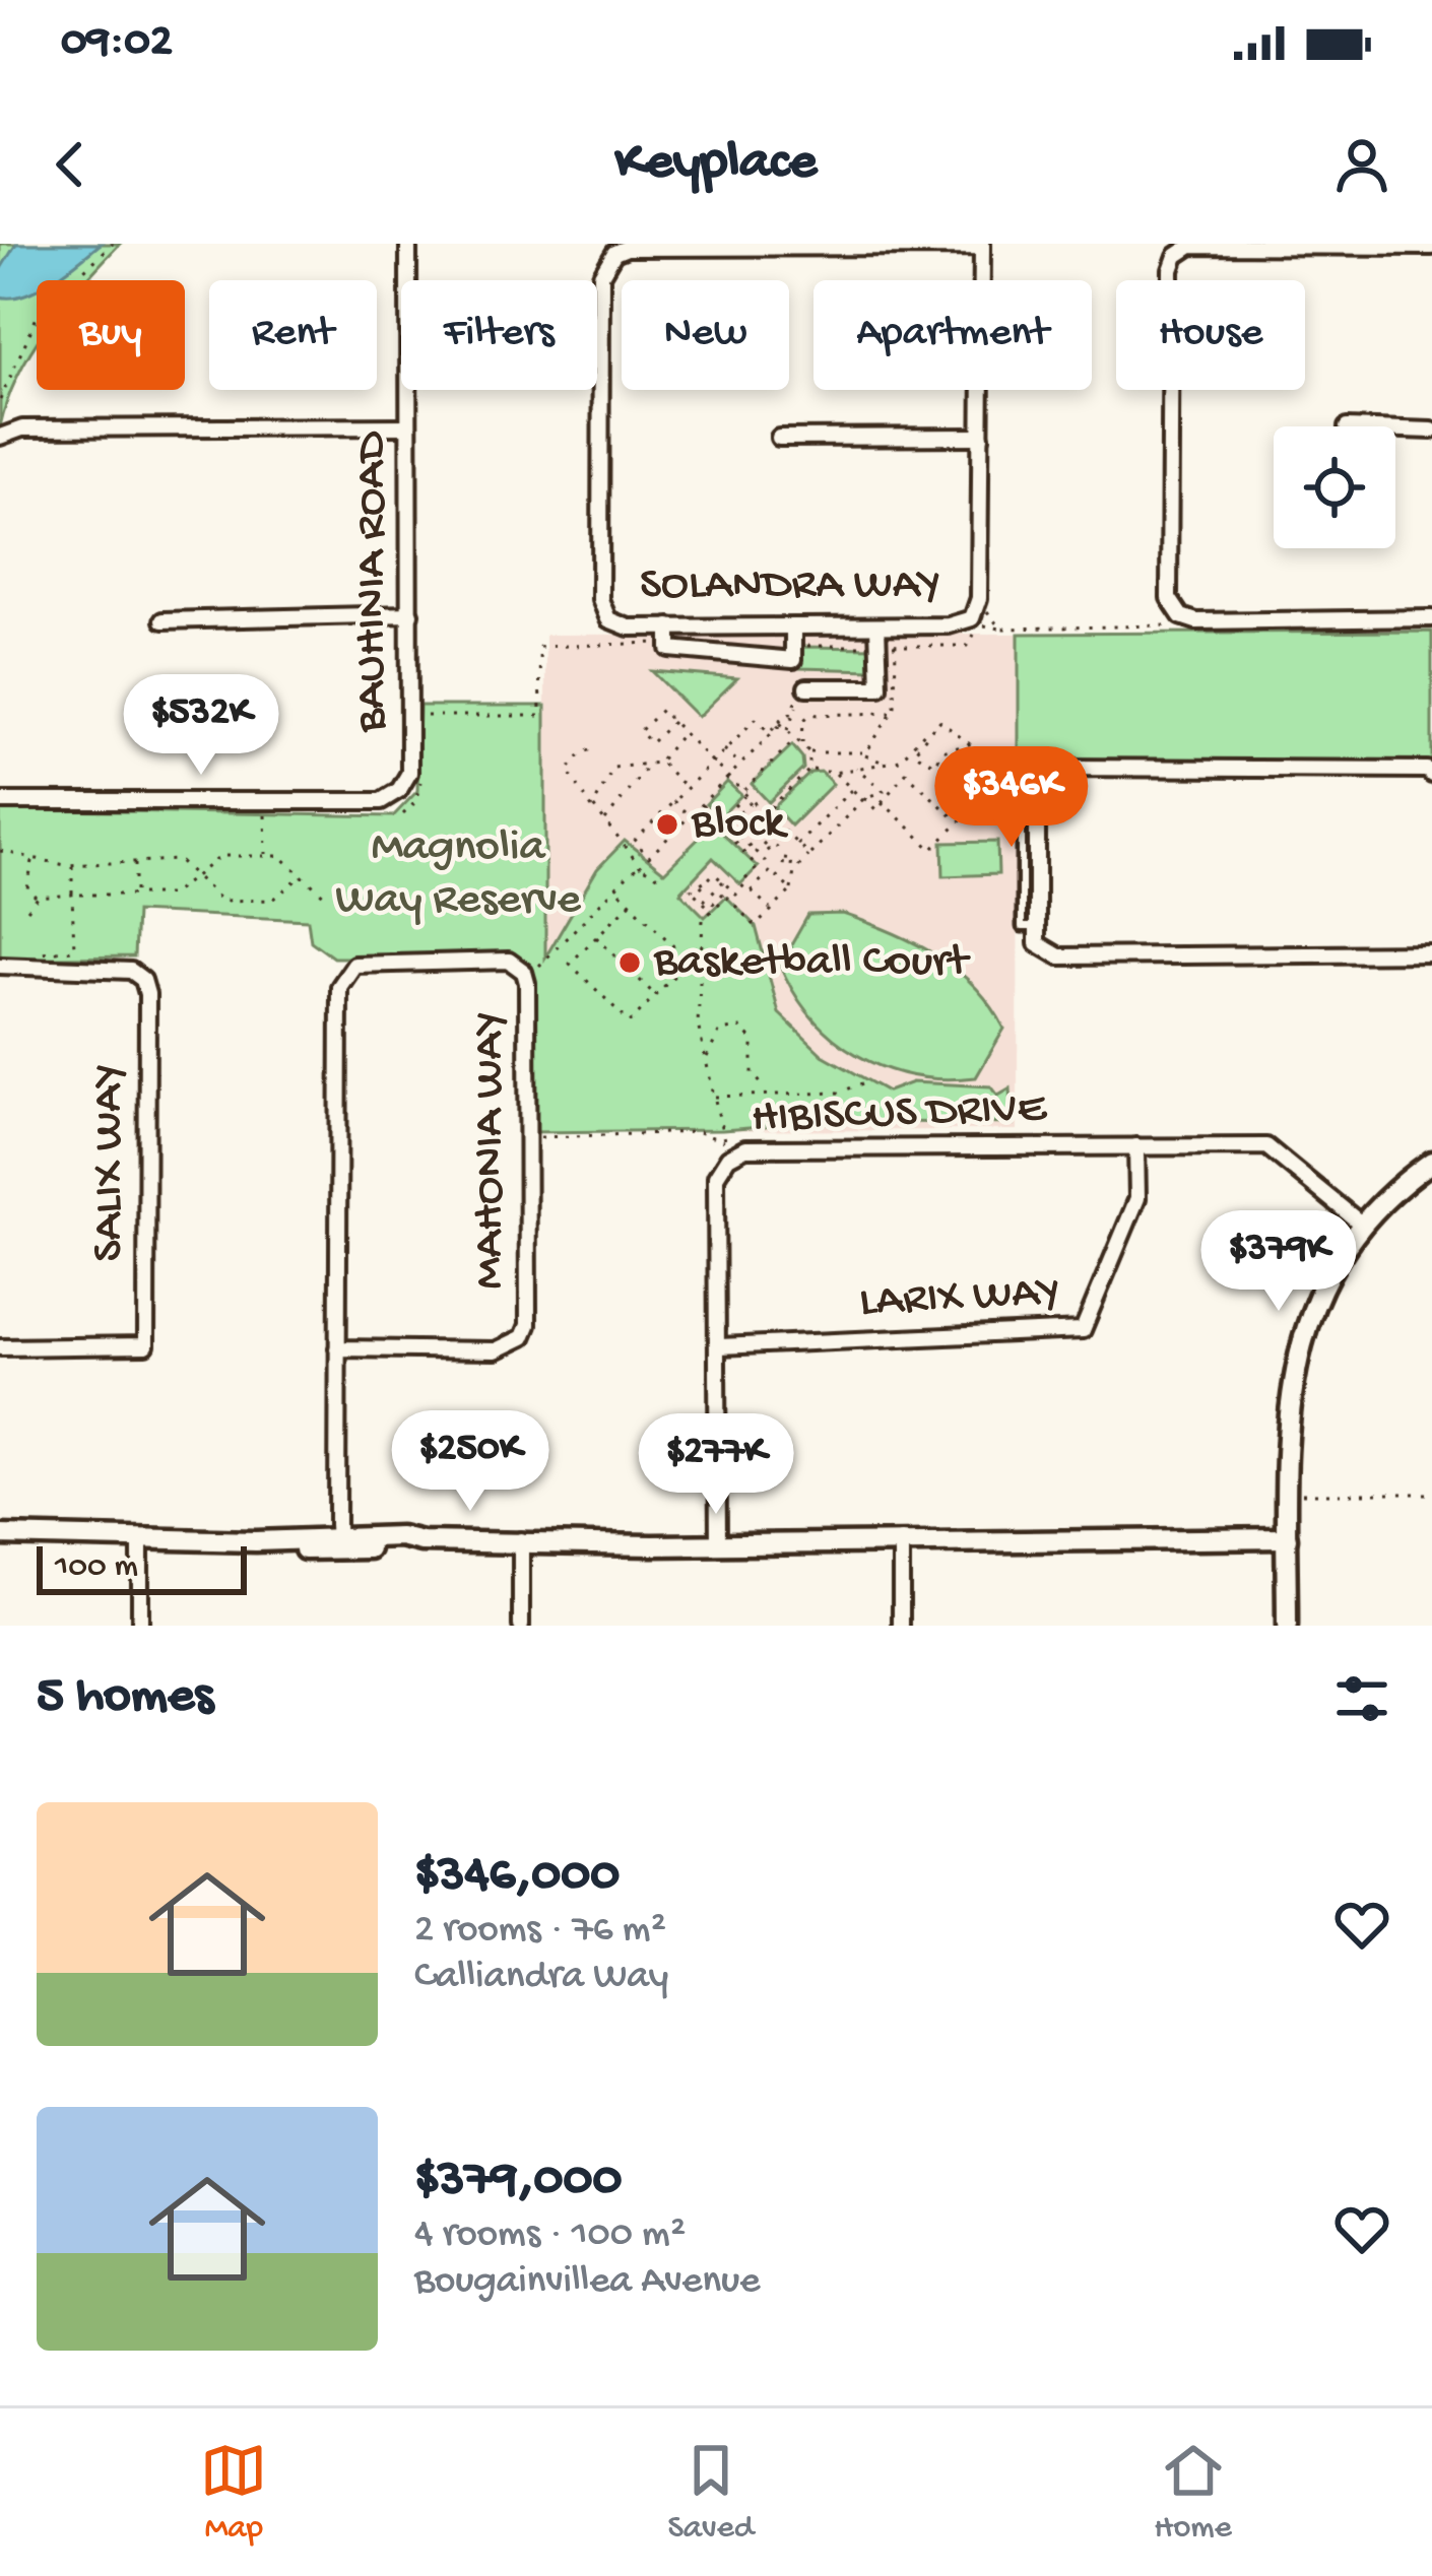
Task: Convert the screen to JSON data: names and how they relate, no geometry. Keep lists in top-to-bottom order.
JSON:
{
  "streets": {
    "street": [
      "BAUHINIA ROAD",
      "SOLANDRA WAY",
      "HIBISCUS DRIVE",
      "MAHONIA WAY",
      "SALIX WAY",
      "LARIX WAY"
    ]
  },
  "crossings": [
    ["HIBISCUS DRIVE", "LARIX WAY"]
  ],
  "parks": ["Magnolia Way Reserve"],
  "places": ["Block", "Basketball Court"],
  "scale_bar": "100 m",
  "page": {
    "status": "09:02",
    "header": "Keyplace",
    "chip": [
      "Buy",
      "Rent",
      "Filters",
      "New",
      "Apartment",
      "House"
    ],
    "price": [
      "$532K",
      "$346K",
      "$379K",
      "$250K",
      "$277K"
    ],
    "scale": "100 m",
    "heading": "5 homes",
    "list": [
      {
        "name": "$346,000",
        "note": "2 rooms · 76 m² · Calliandra Way"
      },
      {
        "name": "$379,000",
        "note": "4 rooms · 100 m² · Bougainvillea Avenue"
      }
    ],
    "tabs": ["Map", "Saved", "Home"]
  }
}
